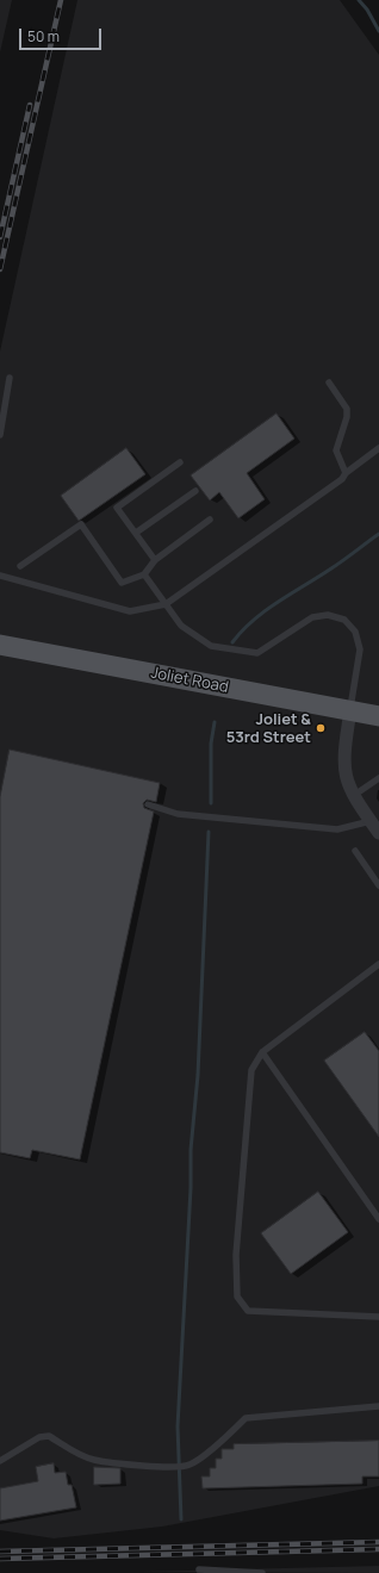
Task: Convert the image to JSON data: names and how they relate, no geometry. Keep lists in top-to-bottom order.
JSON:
{
  "streets": {
    "main road": ["Joliet Road"]
  },
  "places": ["Joliet & 53rd Street"],
  "scale_bar": "50 m"
}
